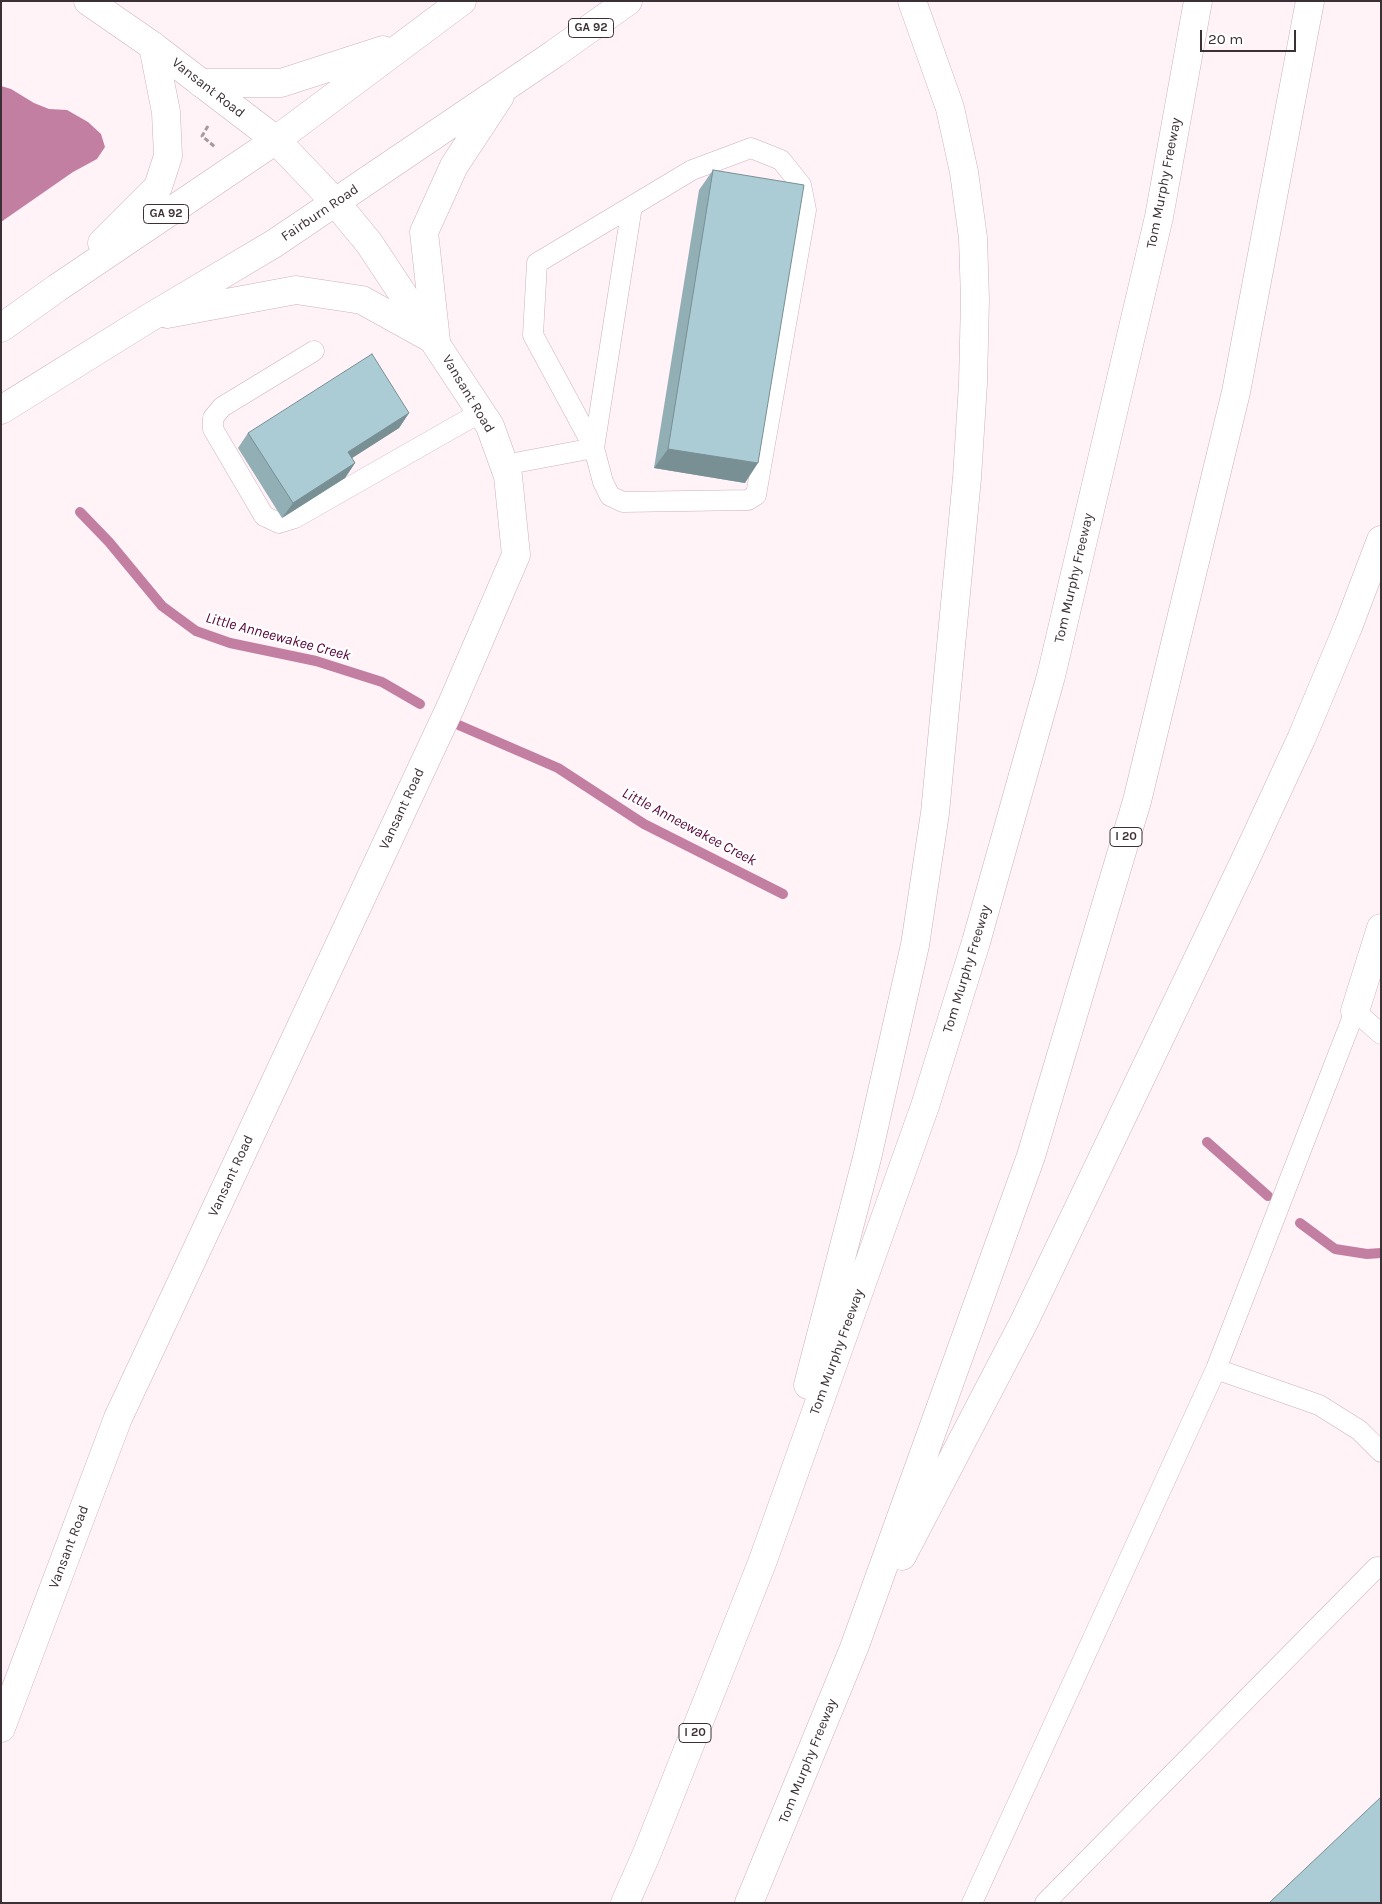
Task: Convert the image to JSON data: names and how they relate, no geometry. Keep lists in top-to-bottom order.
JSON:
{
  "streets": {
    "main road": [
      "GA 92",
      "Vansant Road",
      "Tom Murphy Freeway",
      "Fairburn Road",
      "I 20"
    ]
  },
  "crossings": [
    ["GA 92", "Vansant Road"],
    ["Vansant Road", "Fairburn Road"]
  ],
  "water": ["Little Anneewakee Creek"],
  "scale_bar": "20 m"
}
